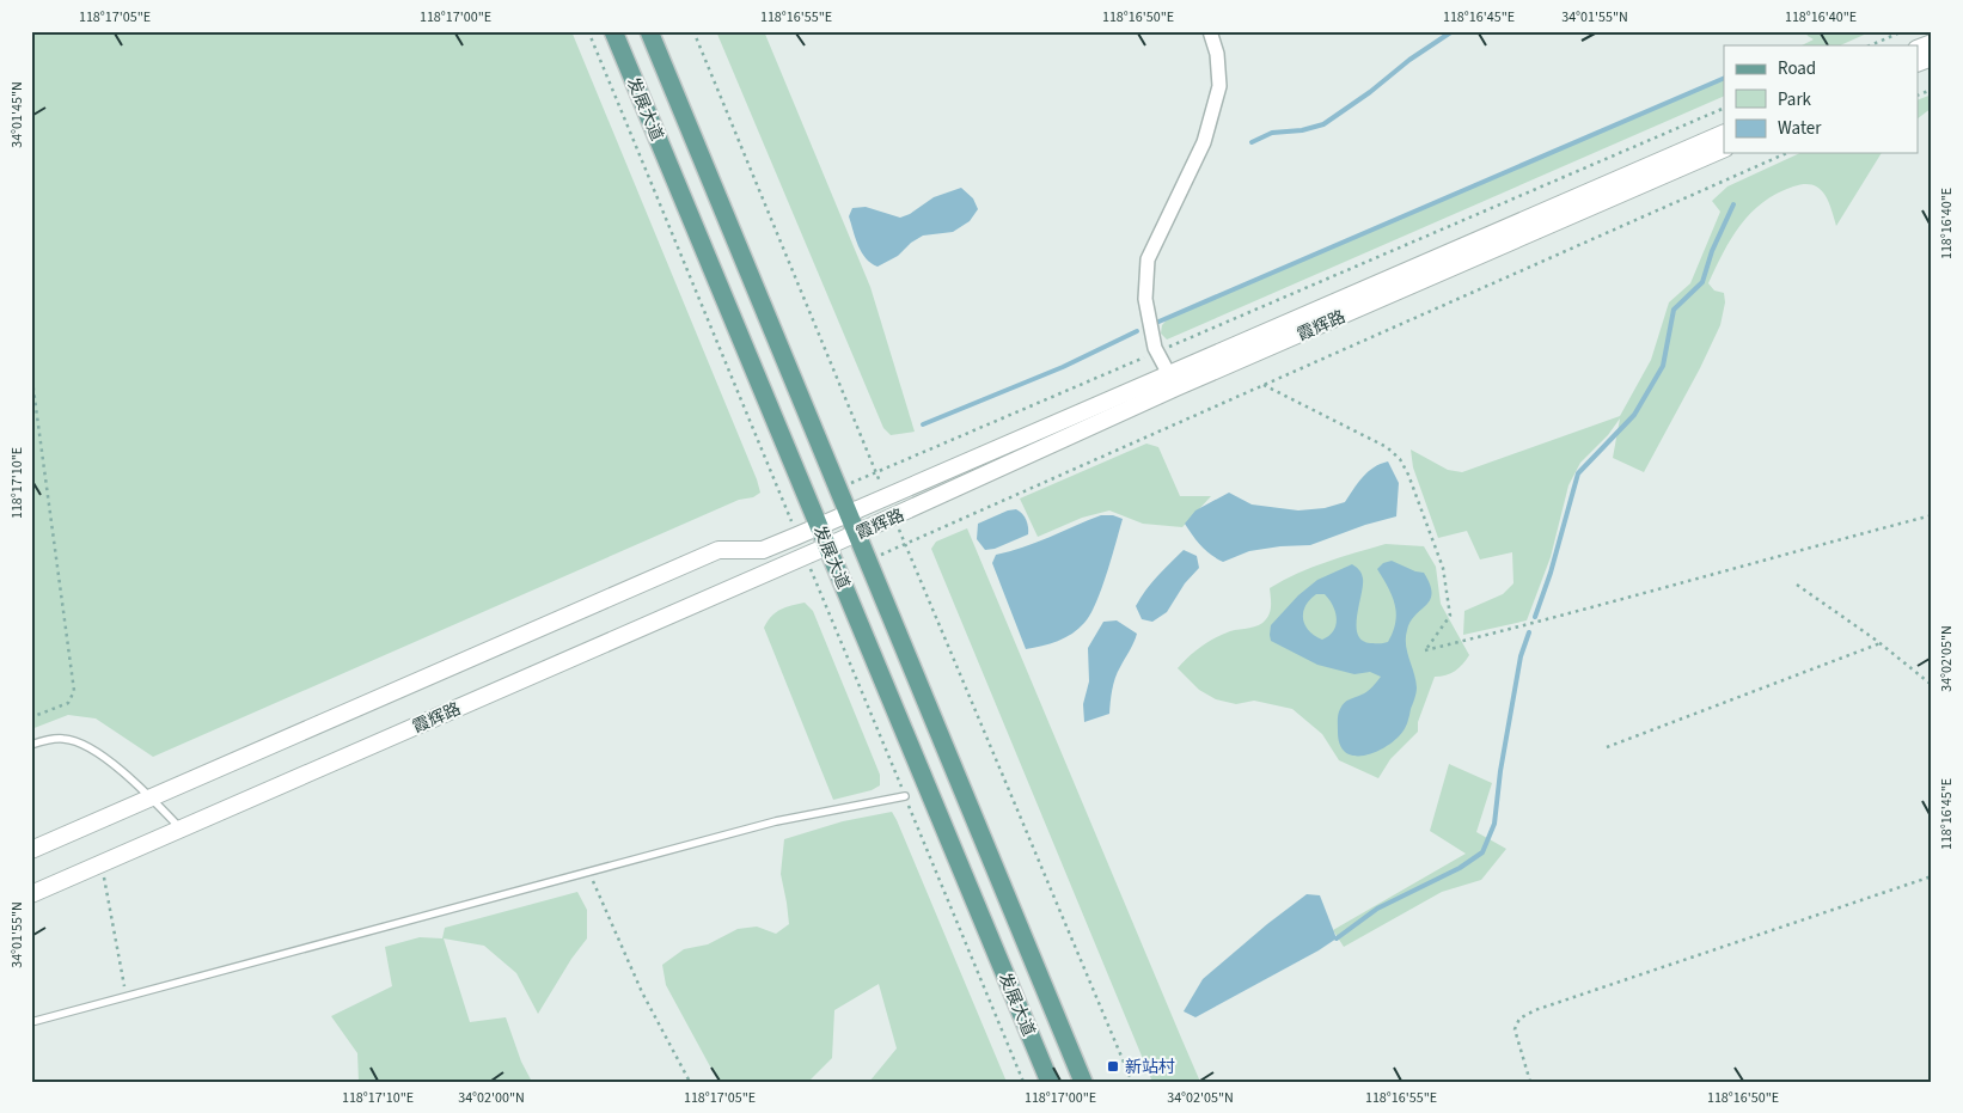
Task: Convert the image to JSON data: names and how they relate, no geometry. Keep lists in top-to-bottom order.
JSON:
{
  "streets": {
    "main road": ["发展大道"],
    "street": ["霞辉路"]
  },
  "crossings": [
    ["发展大道", "霞辉路"]
  ],
  "places": {
    "transit": ["新站村"]
  },
  "legend": ["Road", "Park", "Water"],
  "coordinates": [
    "118°17'05\"E",
    "118°17'00\"E",
    "118°16'55\"E",
    "118°16'50\"E",
    "118°16'45\"E",
    "34°01'55\"N",
    "118°16'40\"E",
    "34°01'45\"N",
    "118°17'10\"E",
    "34°02'05\"N",
    "34°02'00\"N"
  ]
}
